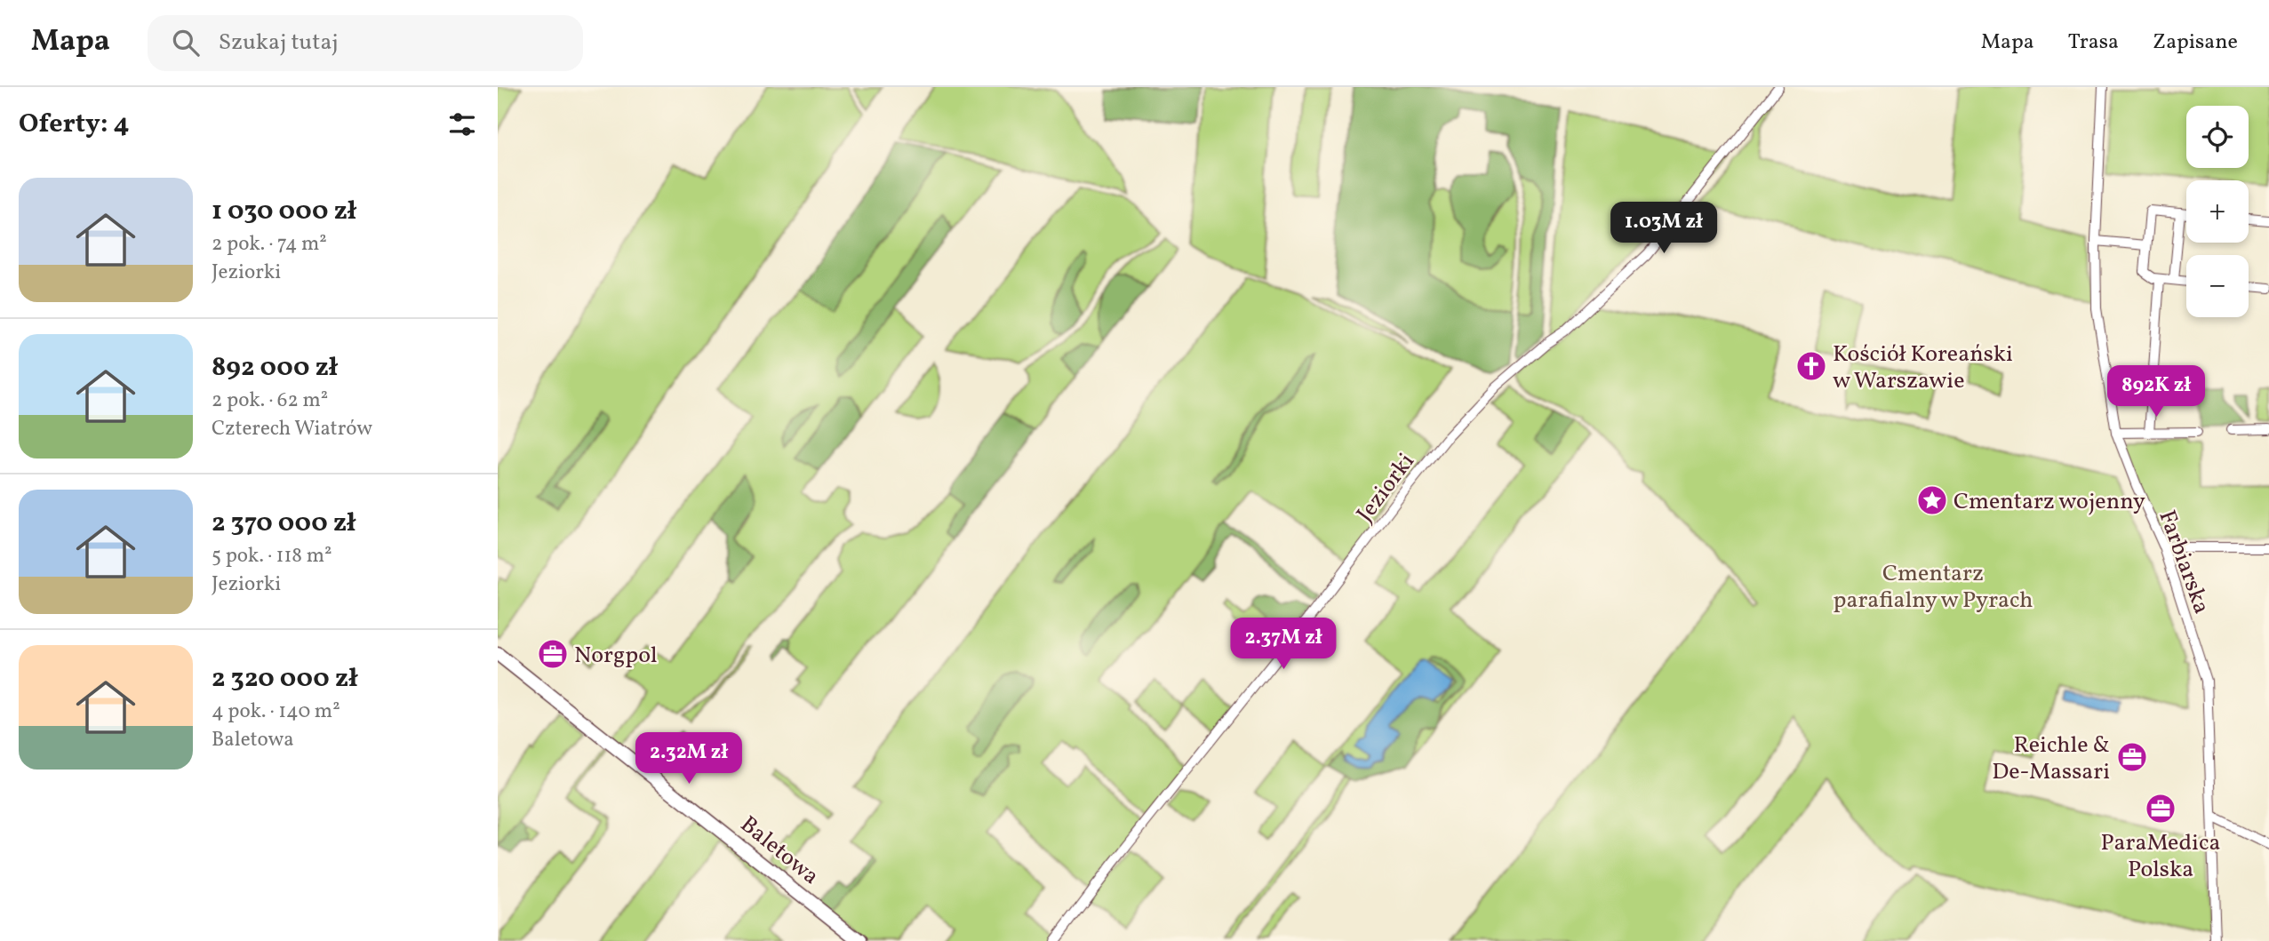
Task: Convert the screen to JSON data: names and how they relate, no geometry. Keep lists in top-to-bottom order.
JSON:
{
  "streets": {
    "street": ["Jeziorki", "Farbiarska", "Baletowa"]
  },
  "parks": ["Cmentarz parafialny w Pyrach"],
  "places": {
    "church": ["Kościół Koreański w Warszawie"],
    "place": ["Cmentarz wojenny"],
    "office": ["Norgpol", "Reichle & De-Massari", "ParaMedica Polska"]
  },
  "page": {
    "header": "Mapa",
    "search": "Szukaj tutaj",
    "nav": ["Mapa", "Trasa", "Zapisane"],
    "heading": "Oferty: 4",
    "map_buttons": ["+", "−"],
    "list": [
      {
        "name": "1 030 000 zł",
        "note": "2 pok. · 74 m² · Jeziorki"
      },
      {
        "name": "892 000 zł",
        "note": "2 pok. · 62 m² · Czterech Wiatrów"
      },
      {
        "name": "2 370 000 zł",
        "note": "5 pok. · 118 m² · Jeziorki"
      },
      {
        "name": "2 320 000 zł",
        "note": "4 pok. · 140 m² · Baletowa"
      }
    ],
    "price": [
      "1.03M zł",
      "892K zł",
      "2.37M zł",
      "2.32M zł"
    ]
  }
}
